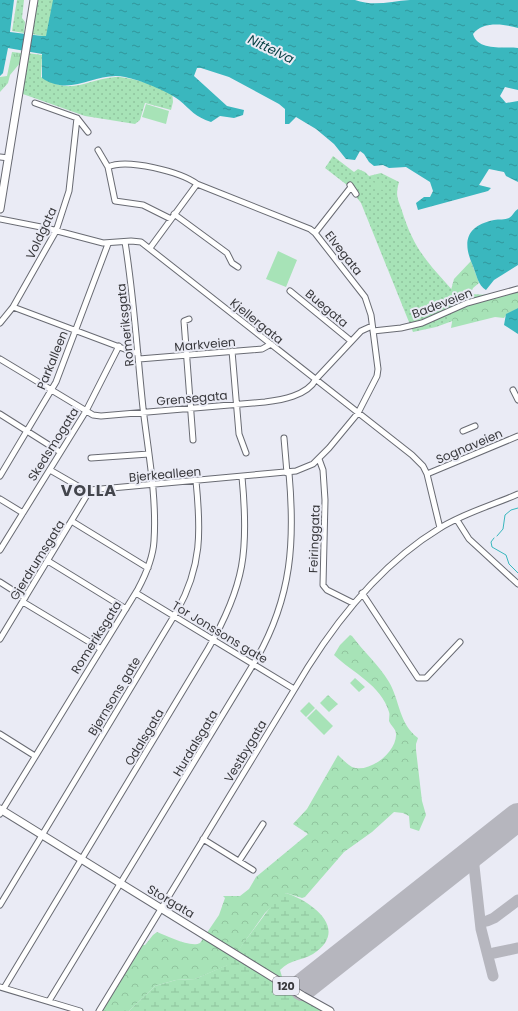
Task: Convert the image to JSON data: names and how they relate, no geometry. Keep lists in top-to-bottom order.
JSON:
{
  "streets": {
    "main road": ["Storgata", "120"],
    "street": [
      "Voldgata",
      "Elvegata",
      "Badeveien",
      "Buegata",
      "Kjellergata",
      "Romeriksgata",
      "Markveien",
      "Parkalleen",
      "Grensegata",
      "Skedsmogata",
      "Sognaveien",
      "Bjerkealleen",
      "Feiringgata",
      "Gjerdrumsgata",
      "Tor Jonssons gate",
      "Bjørnsons gate",
      "Odalsgata",
      "Hurdalsgata",
      "Vestbygata"
    ]
  },
  "crossings": [
    ["Voldgata", "Kjellergata"],
    ["Voldgata", "Markveien"],
    ["Elvegata", "Badeveien"],
    ["Elvegata", "Kjellergata"],
    ["Elvegata", "Grensegata"],
    ["Elvegata", "Bjerkealleen"],
    ["Badeveien", "Grensegata"],
    ["Buegata", "Grensegata"],
    ["Kjellergata", "Romeriksgata"],
    ["Kjellergata", "Markveien"],
    ["Kjellergata", "Parkalleen"],
    ["Kjellergata", "Grensegata"],
    ["Kjellergata", "Sognaveien"],
    ["Kjellergata", "Bjerkealleen"],
    ["Kjellergata", "Vestbygata"],
    ["Romeriksgata", "Markveien"],
    ["Romeriksgata", "Grensegata"],
    ["Romeriksgata", "Bjerkealleen"],
    ["Romeriksgata", "Tor Jonssons gate"],
    ["Romeriksgata", "Storgata"],
    ["Markveien", "Parkalleen"],
    ["Markveien", "Skedsmogata"],
    ["Parkalleen", "Grensegata"],
    ["Grensegata", "Skedsmogata"],
    ["Skedsmogata", "Bjerkealleen"],
    ["Bjerkealleen", "Feiringgata"],
    ["Bjerkealleen", "Gjerdrumsgata"],
    ["Bjerkealleen", "Bjørnsons gate"],
    ["Bjerkealleen", "Odalsgata"],
    ["Bjerkealleen", "Hurdalsgata"],
    ["Feiringgata", "Vestbygata"],
    ["Tor Jonssons gate", "Bjørnsons gate"],
    ["Tor Jonssons gate", "Odalsgata"],
    ["Tor Jonssons gate", "Hurdalsgata"],
    ["Tor Jonssons gate", "Vestbygata"],
    ["Bjørnsons gate", "Storgata"],
    ["Odalsgata", "Storgata"],
    ["Hurdalsgata", "Storgata"],
    ["Vestbygata", "Storgata"]
  ],
  "districts": ["VOLLA"],
  "water": ["Nittelva"]
}
